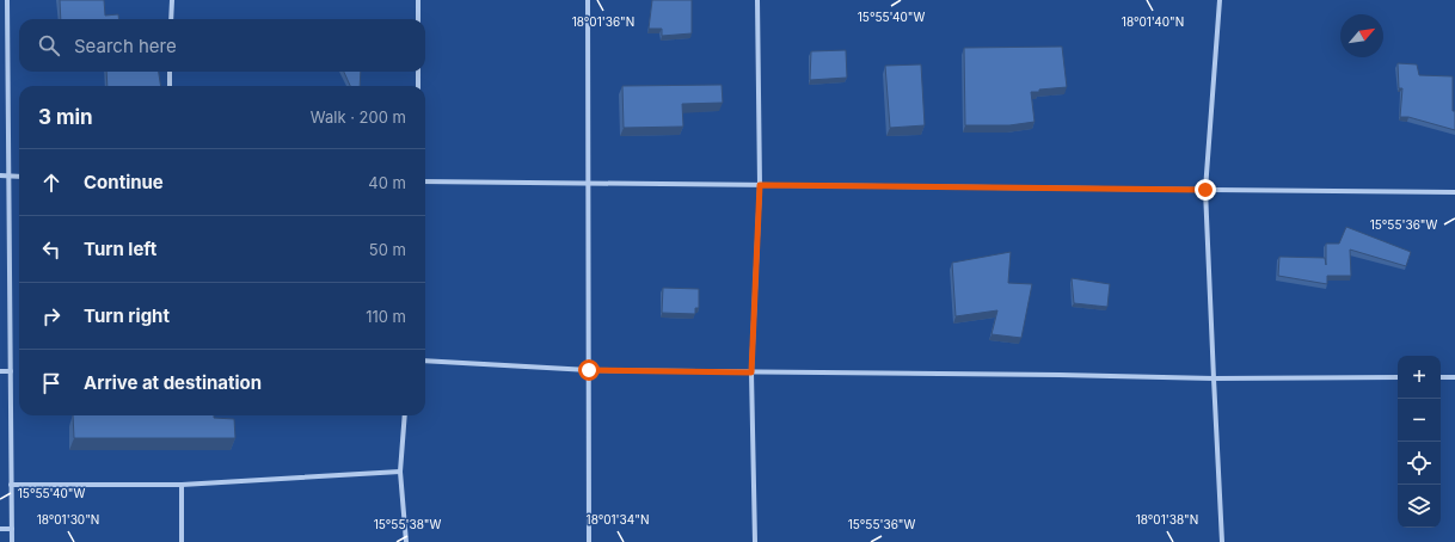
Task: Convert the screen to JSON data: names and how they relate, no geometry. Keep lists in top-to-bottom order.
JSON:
{
  "north": "top right",
  "page": {
    "search": "Search here",
    "heading": ["3 min", "Walk · 200 m"],
    "list": [
      ["Continue", "40 m"],
      ["Turn left", "50 m"],
      ["Turn right", "110 m"],
      "Arrive at destination"
    ],
    "map_buttons": ["+", "−"]
  },
  "coordinates": [
    "15°55'40\"W",
    "18°01'36\"N",
    "18°01'40\"N",
    "15°55'36\"W",
    "18°01'30\"N",
    "18°01'34\"N",
    "18°01'38\"N",
    "15°55'38\"W"
  ]
}
